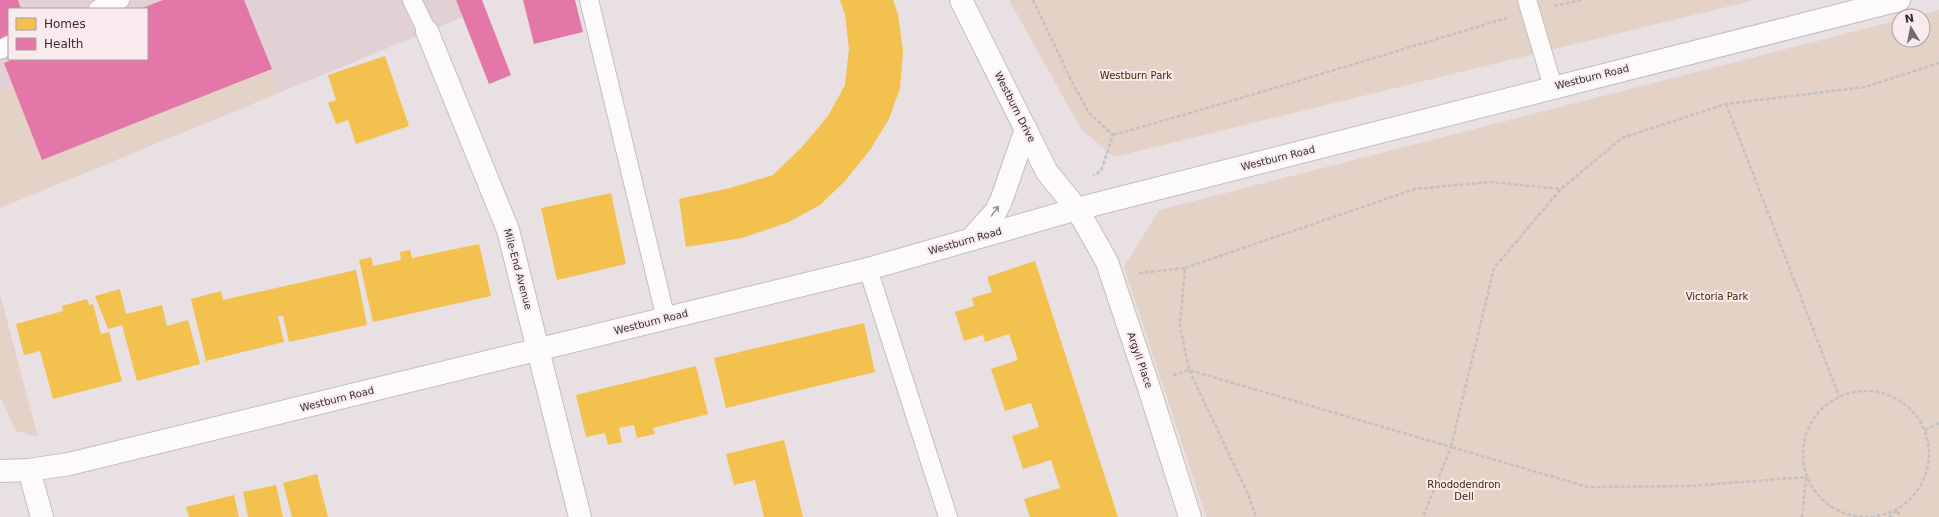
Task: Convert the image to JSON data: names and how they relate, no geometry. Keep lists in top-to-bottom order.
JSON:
{
  "streets": {
    "main road": [
      "Westburn Road",
      "Westburn Drive",
      "Mile-End Avenue",
      "Argyll Place"
    ]
  },
  "crossings": [
    ["Westburn Road", "Westburn Drive"],
    ["Westburn Road", "Mile-End Avenue"],
    ["Westburn Road", "Argyll Place"],
    ["Westburn Drive", "Argyll Place"]
  ],
  "parks": ["Westburn Park", "Victoria Park", "Rhododendron Dell"],
  "legend": ["Homes", "Health"],
  "north": "top"
}
